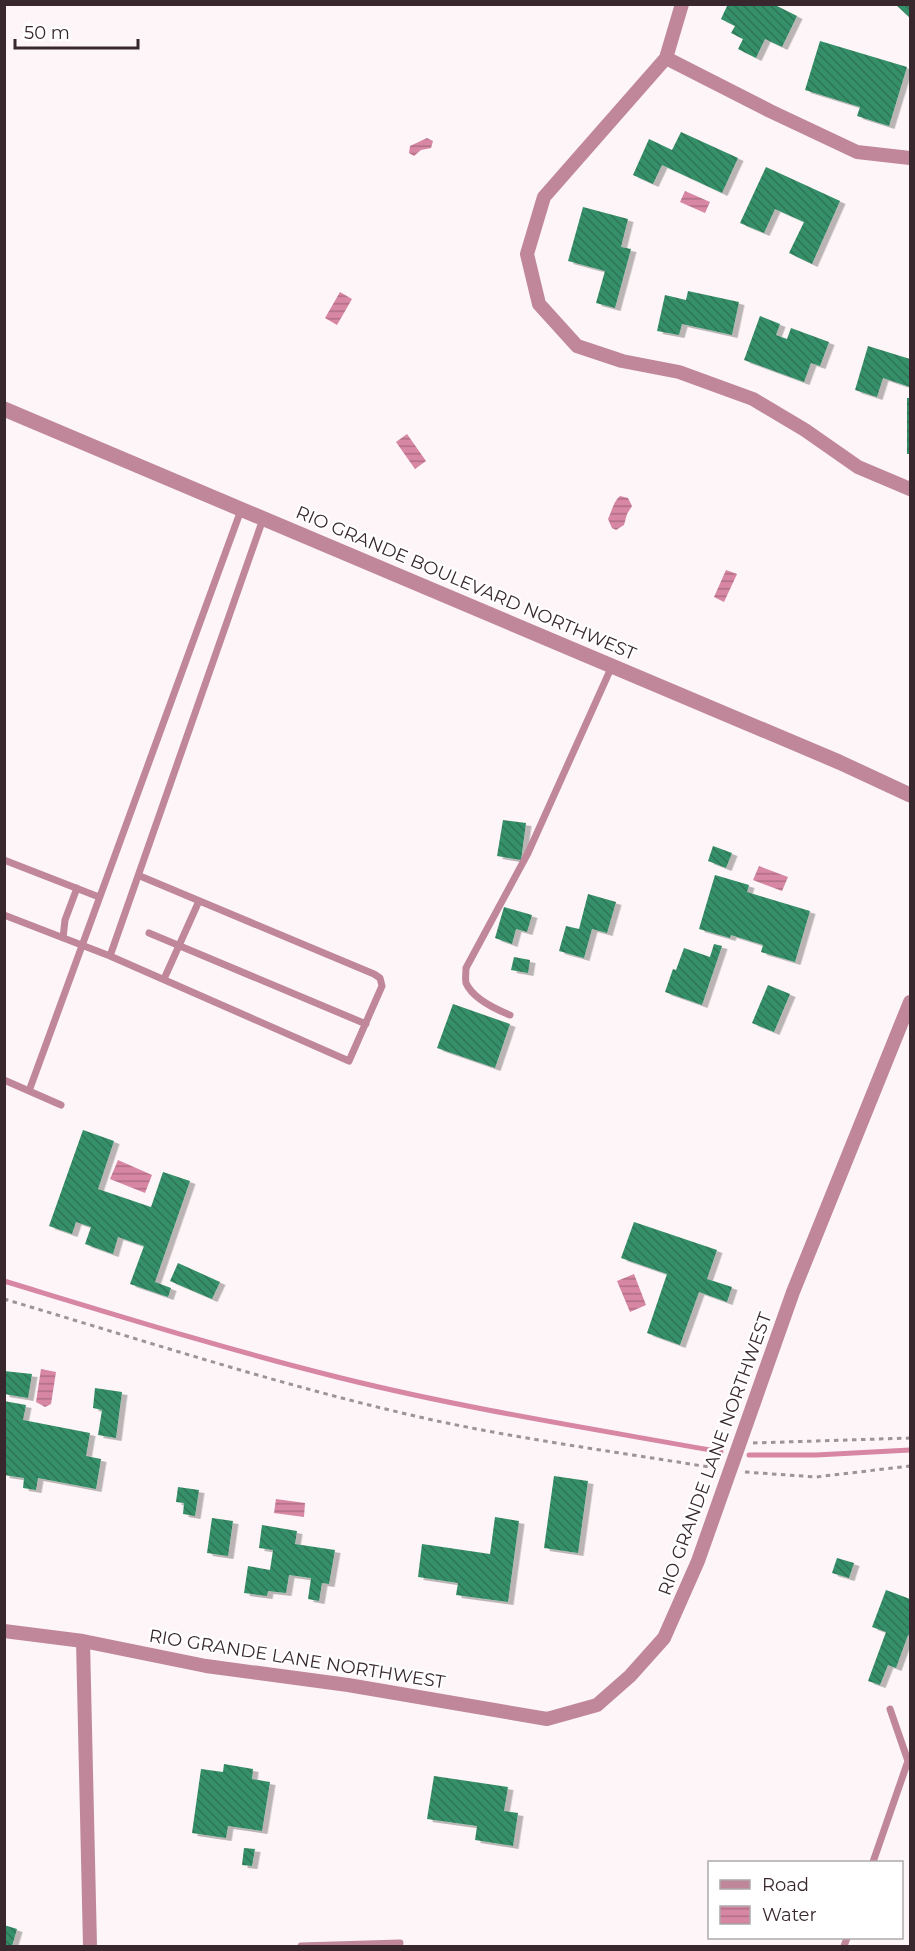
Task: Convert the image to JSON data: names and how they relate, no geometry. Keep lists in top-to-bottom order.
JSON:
{
  "streets": {
    "street": ["RIO GRANDE BOULEVARD NORTHWEST", "RIO GRANDE LANE NORTHWEST"]
  },
  "legend": ["Road", "Water"],
  "scale_bar": "50 m"
}
